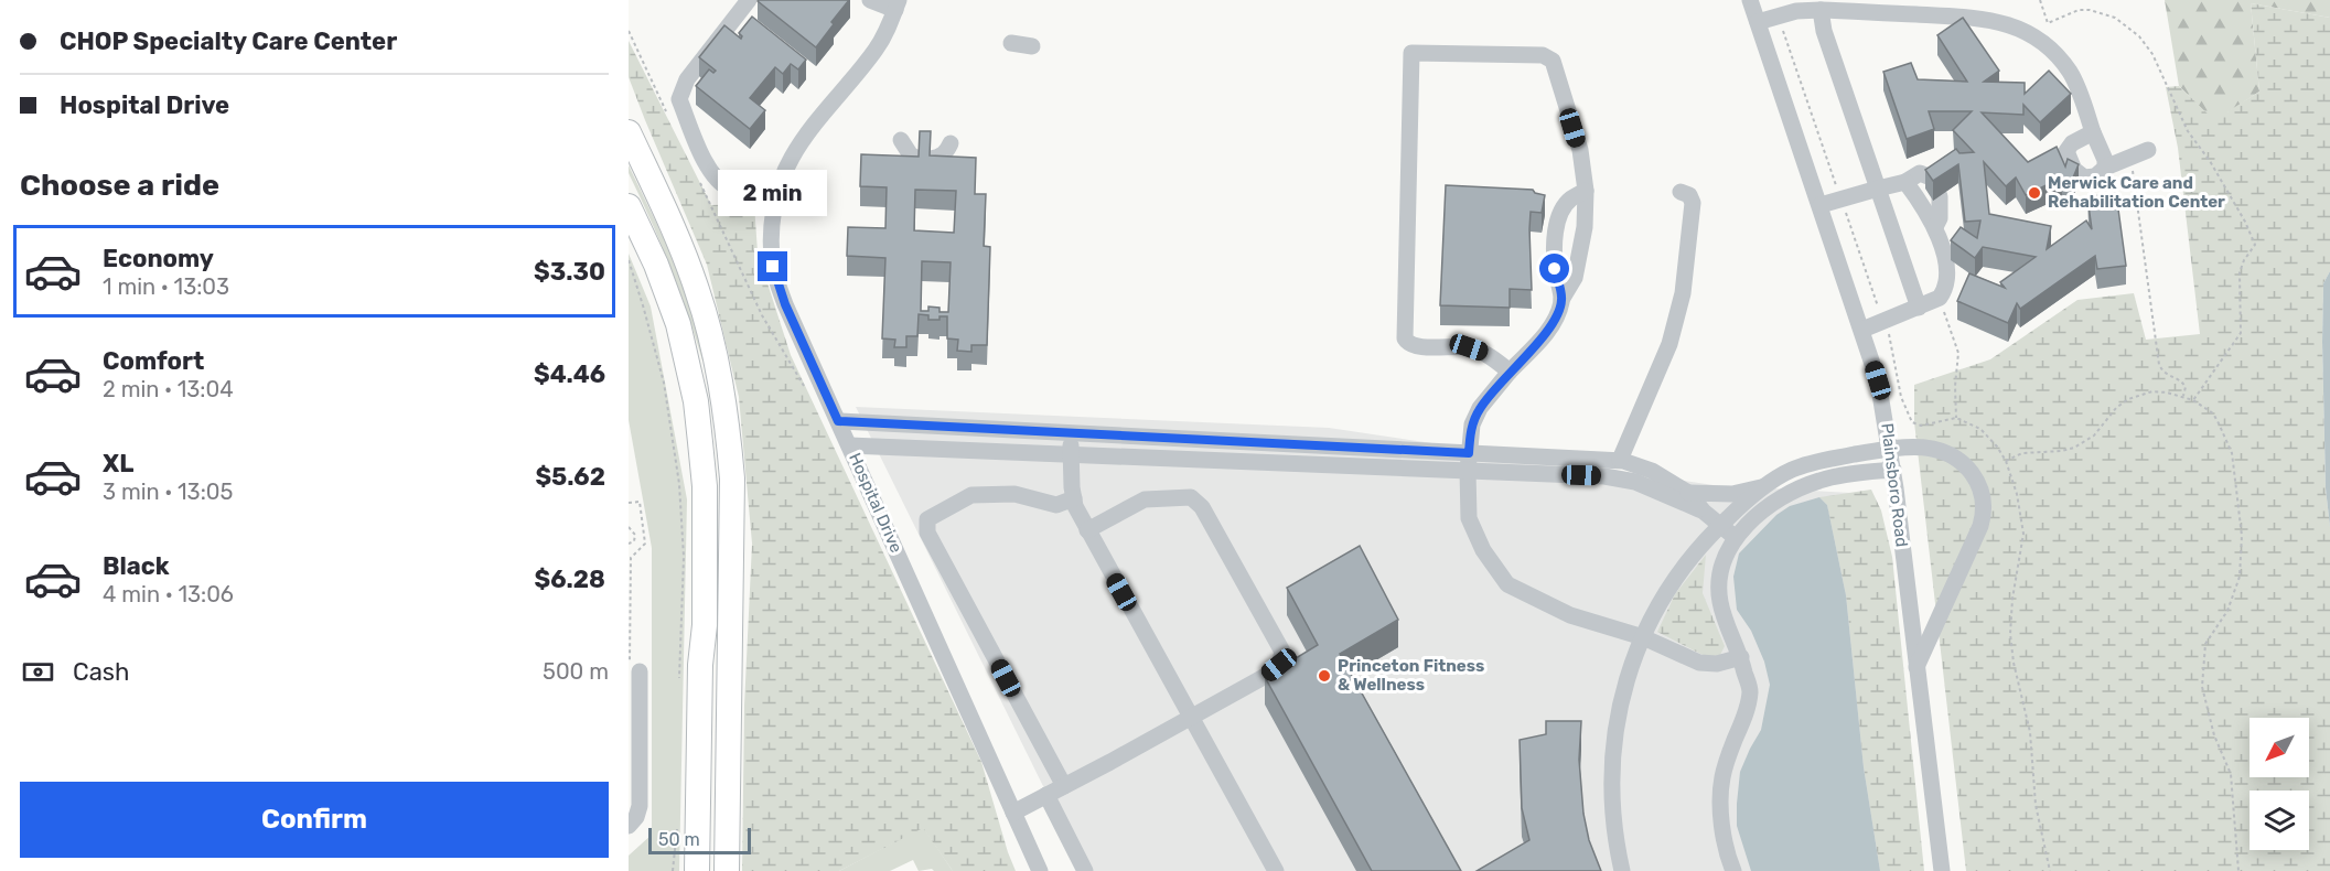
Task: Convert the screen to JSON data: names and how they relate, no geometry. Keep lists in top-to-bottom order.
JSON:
{
  "streets": {
    "street": ["Plainsboro Road", "Hospital Drive"]
  },
  "places": ["Merwick Care and Rehabilitation Center", "Princeton Fitness & Wellness"],
  "scale_bar": "50 m",
  "north": "bottom left",
  "page": {
    "banner": ["CHOP Specialty Care Center", "Hospital Drive"],
    "heading": "Choose a ride",
    "bubble": "2 min",
    "list": [
      {
        "name": "Economy",
        "note": "1 min · 13:03",
        "value": "$3.30"
      },
      {
        "name": "Comfort",
        "note": "2 min · 13:04",
        "value": "$4.46"
      },
      {
        "name": "XL",
        "note": "3 min · 13:05",
        "value": "$5.62"
      },
      {
        "name": "Black",
        "note": "4 min · 13:06",
        "value": "$6.28"
      }
    ],
    "pay": ["Cash", "500 m"],
    "buttons": "Confirm",
    "scale": "50 m"
  }
}
